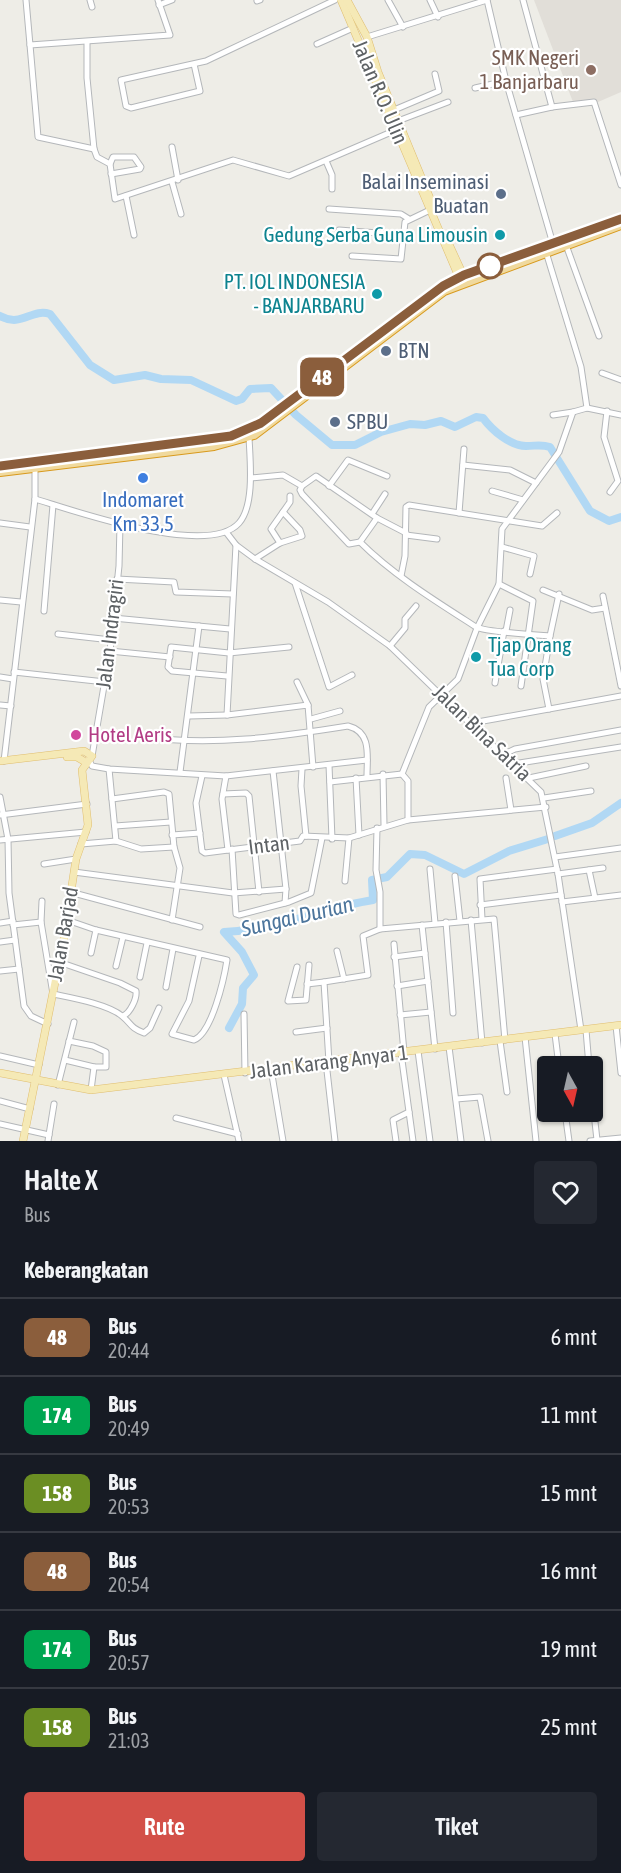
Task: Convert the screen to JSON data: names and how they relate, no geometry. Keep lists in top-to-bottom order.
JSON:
{
  "streets": {
    "main road": ["Jalan R.O. Ulin", "Jalan Barjad", "Jalan Karang Anyar 1"],
    "street": ["Jalan Indragiri", "Jalan Bina Satria", "Intan"]
  },
  "crossings": [
    ["Jalan Bina Satria", "Intan"],
    ["Jalan Bina Satria", "Jalan Karang Anyar 1"],
    ["Jalan Barjad", "Jalan Karang Anyar 1"]
  ],
  "water": ["Sungai Durian"],
  "places": [
    "SMK Negeri 1 Banjarbaru",
    "Balai Inseminasi Buatan",
    "Gedung Serba Guna Limousin",
    "PT. IOL INDONESIA - BANJARBARU",
    "BTN",
    "SPBU",
    "Indomaret Km 33,5",
    "Tjap Orang Tua Corp",
    "Hotel Aeris"
  ],
  "lines": ["bus line 48"],
  "north": "bottom",
  "page": {
    "on_map": "48",
    "heading": [
      ["Halte X", "Bus"],
      "Keberangkatan"
    ],
    "list": [
      {
        "mark": "48",
        "name": "Bus",
        "note": "20:44",
        "value": "6 mnt"
      },
      {
        "mark": "174",
        "name": "Bus",
        "note": "20:49",
        "value": "11 mnt"
      },
      {
        "mark": "158",
        "name": "Bus",
        "note": "20:53",
        "value": "15 mnt"
      },
      {
        "mark": "48",
        "name": "Bus",
        "note": "20:54",
        "value": "16 mnt"
      },
      {
        "mark": "174",
        "name": "Bus",
        "note": "20:57",
        "value": "19 mnt"
      },
      {
        "mark": "158",
        "name": "Bus",
        "note": "21:03",
        "value": "25 mnt"
      }
    ],
    "buttons": ["Rute", "Tiket"]
  }
}
